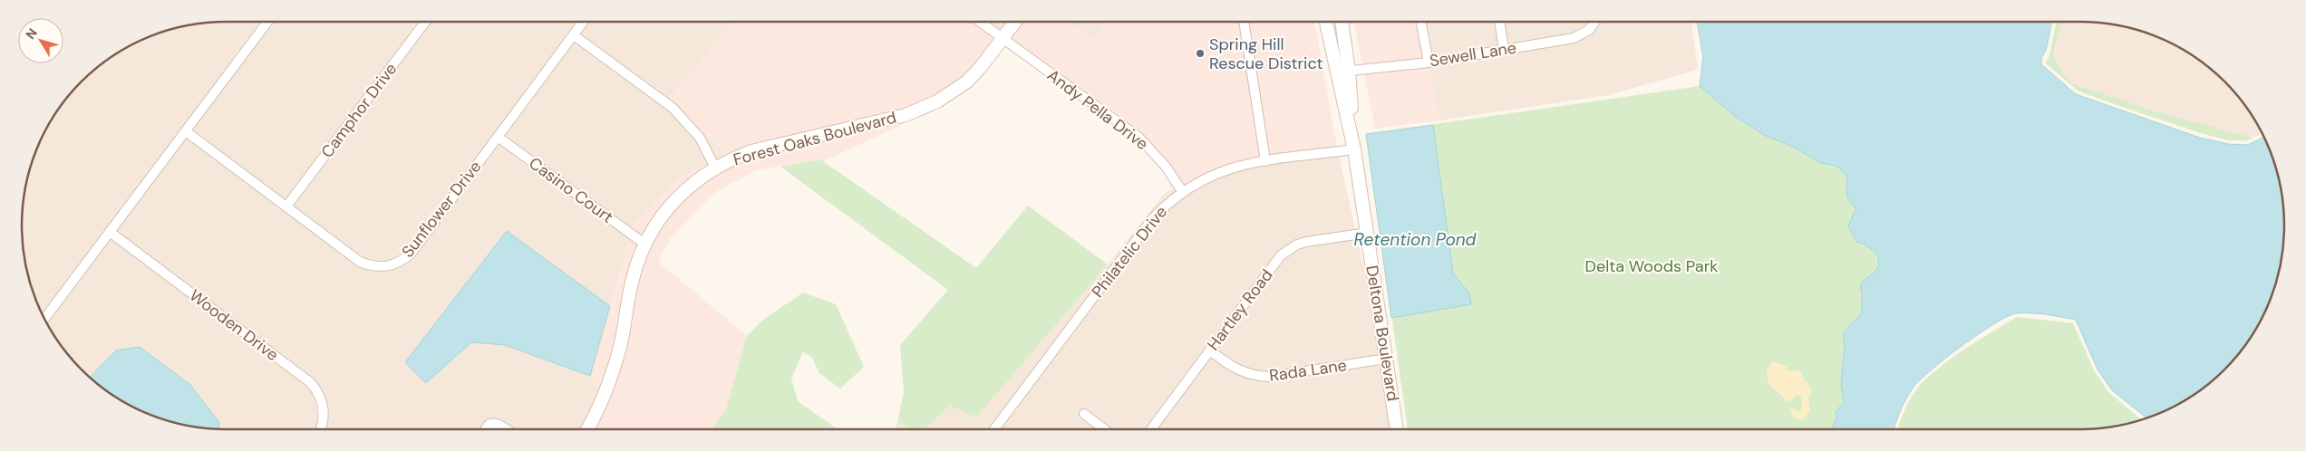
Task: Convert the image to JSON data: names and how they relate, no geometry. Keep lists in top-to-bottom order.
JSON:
{
  "streets": {
    "main road": ["Forest Oaks Boulevard", "Deltona Boulevard"],
    "street": [
      "Sewell Lane",
      "Andy Pella Drive",
      "Camphor Drive",
      "Casino Court",
      "Sunflower Drive",
      "Philatelic Drive",
      "Hartley Road",
      "Wooden Drive",
      "Rada Lane"
    ]
  },
  "crossings": [
    ["Sewell Lane", "Deltona Boulevard"],
    ["Andy Pella Drive", "Forest Oaks Boulevard"],
    ["Andy Pella Drive", "Philatelic Drive"],
    ["Camphor Drive", "Sunflower Drive"],
    ["Forest Oaks Boulevard", "Casino Court"],
    ["Casino Court", "Sunflower Drive"],
    ["Philatelic Drive", "Deltona Boulevard"],
    ["Hartley Road", "Deltona Boulevard"],
    ["Hartley Road", "Rada Lane"],
    ["Deltona Boulevard", "Rada Lane"]
  ],
  "water": ["Retention Pond"],
  "parks": ["Delta Woods Park"],
  "places": ["Spring Hill Rescue District"],
  "north": "top left"
}
